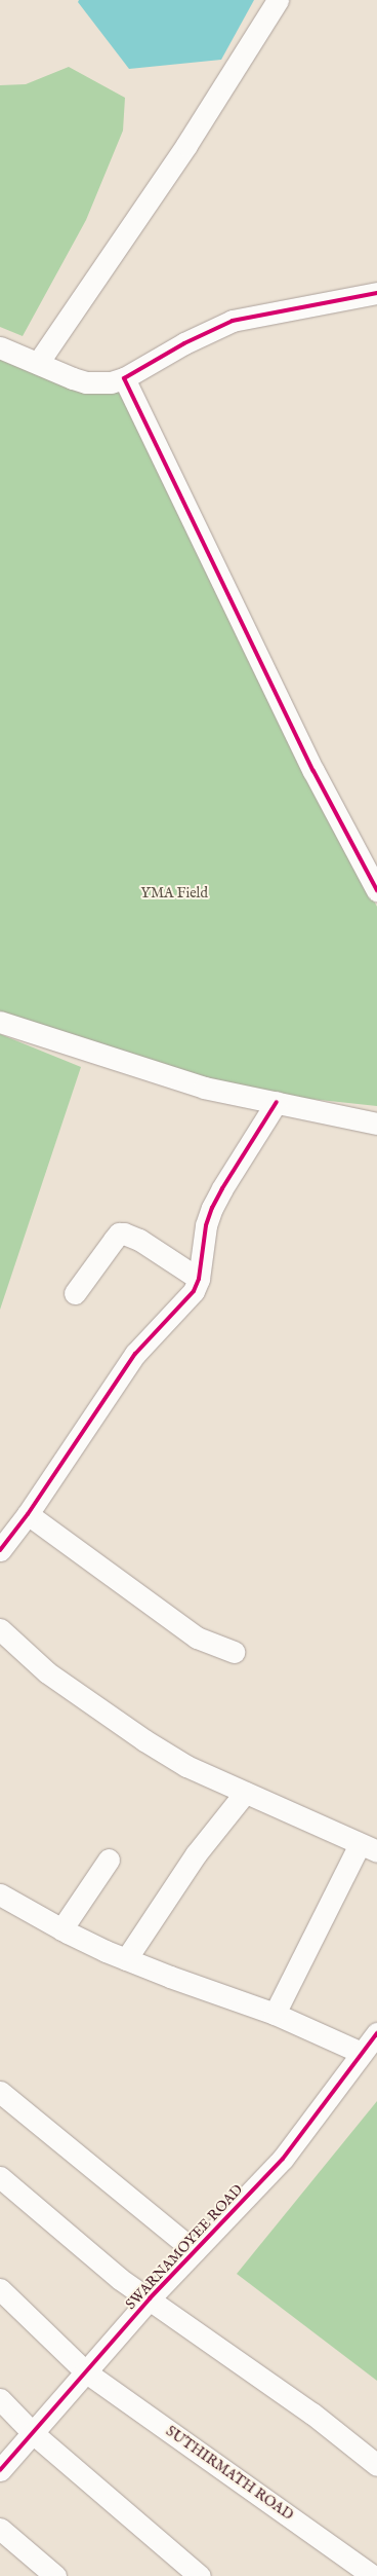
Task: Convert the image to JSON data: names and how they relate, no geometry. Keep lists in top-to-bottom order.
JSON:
{
  "streets": {
    "street": ["SWARNAMOYEE ROAD", "SUTHIRMATH ROAD"]
  },
  "crossings": [
    ["SWARNAMOYEE ROAD", "SUTHIRMATH ROAD"]
  ],
  "parks": ["YMA Field"]
}
